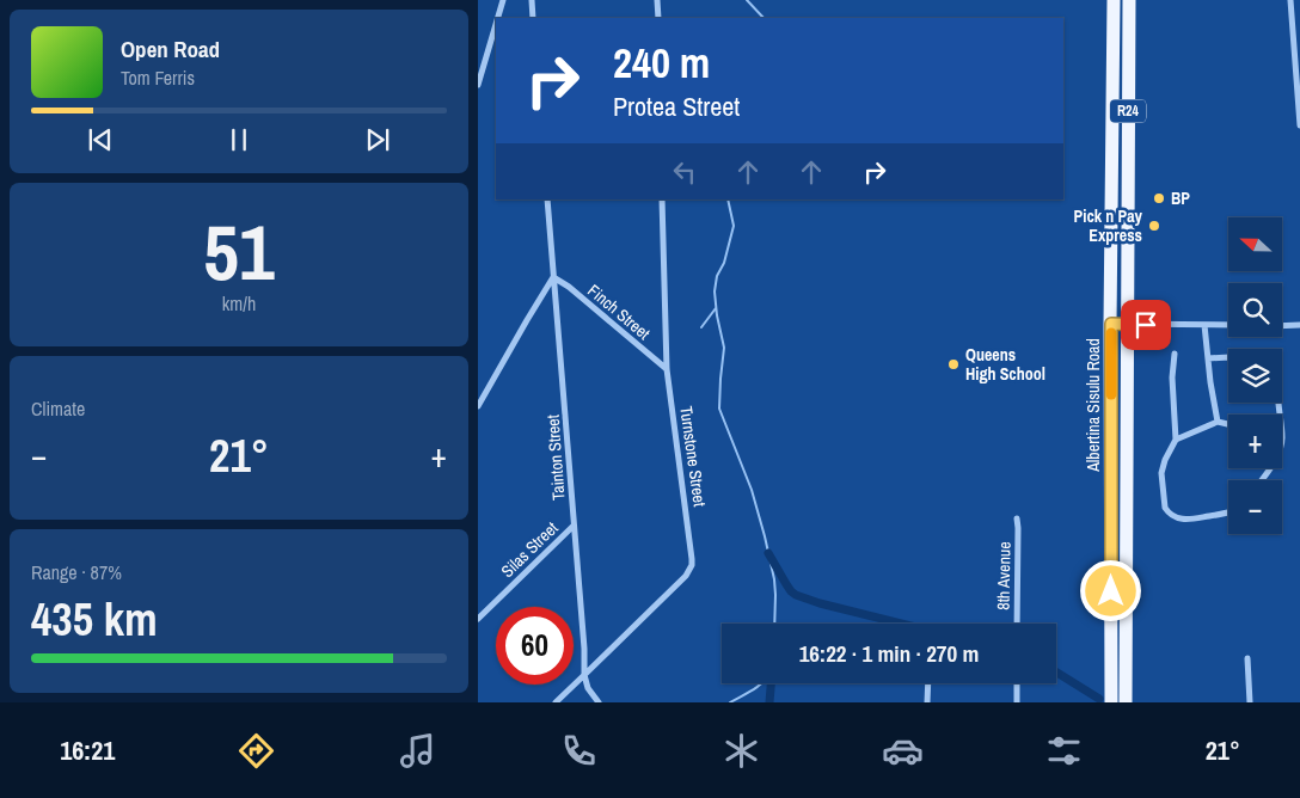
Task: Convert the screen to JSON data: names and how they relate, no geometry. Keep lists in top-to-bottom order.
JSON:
{
  "streets": {
    "main road": ["R24", "Albertina Sisulu Road"],
    "street": [
      "Finch Street",
      "Turnstone Street",
      "Tainton Street",
      "Silas Street",
      "8th Avenue"
    ]
  },
  "crossings": [
    ["Finch Street", "Turnstone Street"],
    ["Finch Street", "Tainton Street"],
    ["Turnstone Street", "Tainton Street"],
    ["Tainton Street", "Silas Street"]
  ],
  "places": ["BP", "Pick n Pay Express", "Queens High School"],
  "north": "left",
  "page": {
    "turn": ["240 m", "Protea Street"],
    "song": ["Open Road", "Tom Ferris"],
    "tile": [
      ["51", "km/h"],
      "Climate",
      ["Range · 87%", "435 km"]
    ],
    "map_buttons": ["+", "−"],
    "heat": ["−", "21°", "+"],
    "limit": "60",
    "trip": "16:22 · 1 min · 270 m",
    "tabs": ["16:21", "21°"]
  }
}
